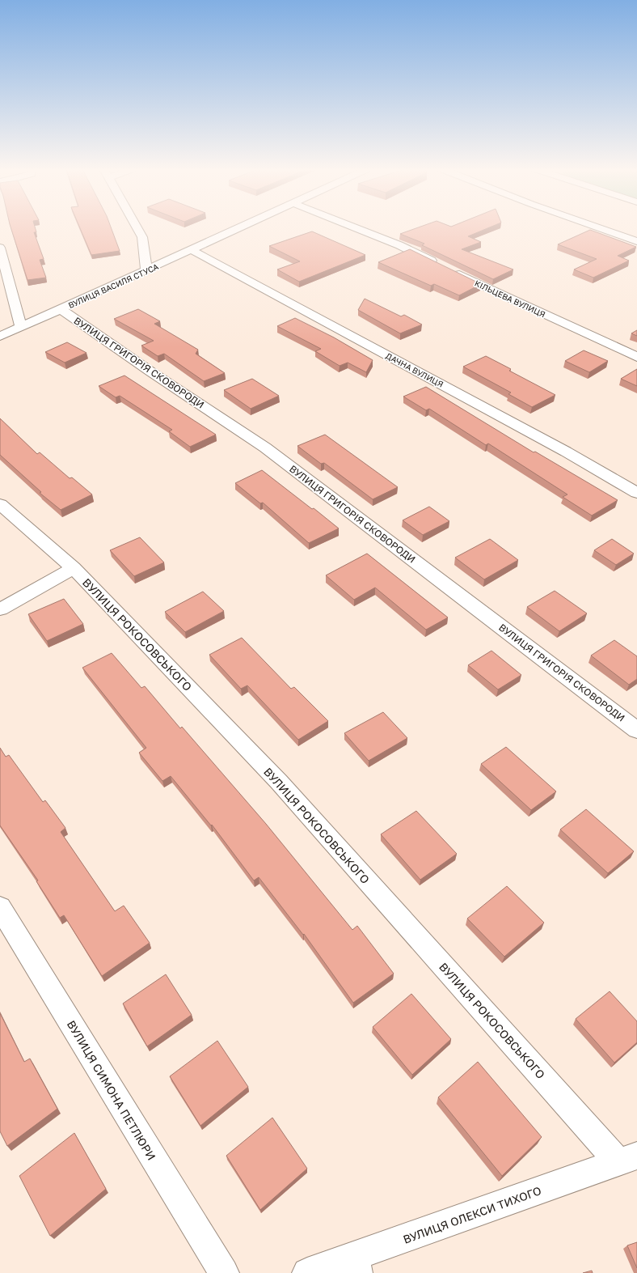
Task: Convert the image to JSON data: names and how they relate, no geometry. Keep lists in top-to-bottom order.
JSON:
{
  "streets": {
    "street": [
      "ВУЛИЦЯ ВАСИЛЯ СТУСА",
      "КІЛЬЦЕВА ВУЛИЦЯ",
      "ВУЛИЦЯ ГРИГОРІЯ СКОВОРОДИ",
      "ДАЧНА ВУЛИЦЯ",
      "ВУЛИЦЯ РОКОСОВСЬКОГО",
      "ВУЛИЦЯ СИМОНА ПЕТЛЮРИ",
      "ВУЛИЦЯ ОЛЕКСИ ТИХОГО"
    ]
  },
  "crossings": [
    ["ВУЛИЦЯ ВАСИЛЯ СТУСА", "ВУЛИЦЯ ГРИГОРІЯ СКОВОРОДИ"],
    ["ВУЛИЦЯ ВАСИЛЯ СТУСА", "ДАЧНА ВУЛИЦЯ"],
    ["ВУЛИЦЯ РОКОСОВСЬКОГО", "ВУЛИЦЯ ОЛЕКСИ ТИХОГО"]
  ]
}
